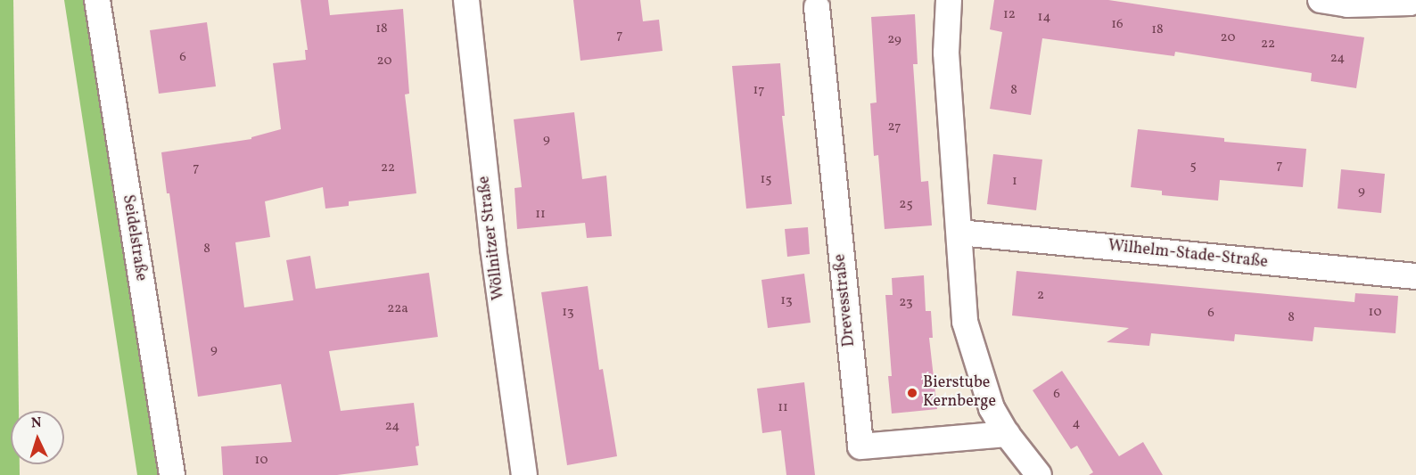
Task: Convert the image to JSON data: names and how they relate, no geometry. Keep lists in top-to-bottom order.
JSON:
{
  "streets": {
    "street": [
      "Seidelstraße",
      "Wöllnitzer Straße",
      "Wilhelm-Stade-Straße",
      "Drevesstraße"
    ]
  },
  "places": ["Bierstube Kernberge"],
  "house_numbers": [
    "12",
    "14",
    "16",
    "18",
    "18",
    "7",
    "20",
    "29",
    "22",
    "6",
    "24",
    "20",
    "17",
    "8",
    "27",
    "9",
    "7",
    "5",
    "7",
    "22",
    "15",
    "1",
    "9",
    "25",
    "11",
    "8",
    "2",
    "13",
    "23",
    "22a",
    "13",
    "10",
    "6",
    "8",
    "9",
    "6",
    "11",
    "4",
    "24",
    "10"
  ],
  "north": "top"
}
